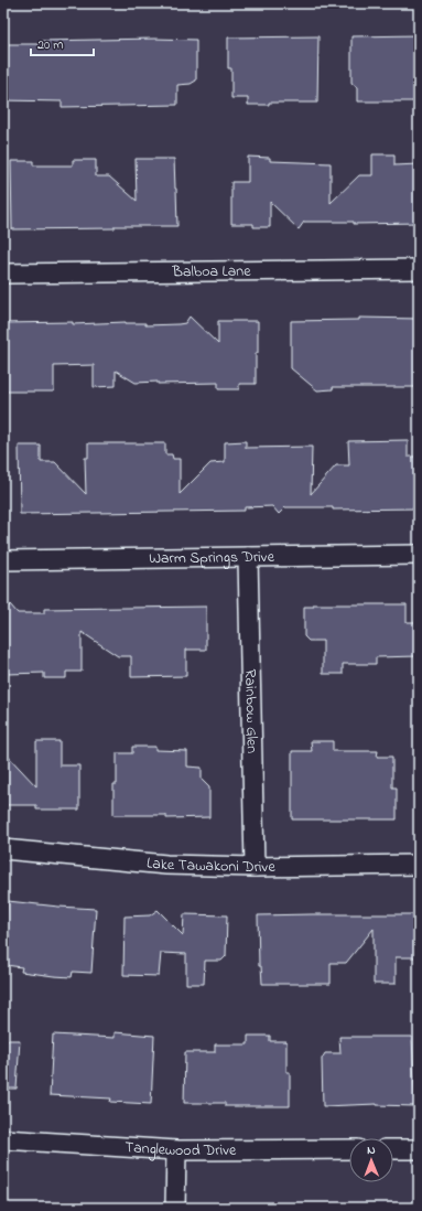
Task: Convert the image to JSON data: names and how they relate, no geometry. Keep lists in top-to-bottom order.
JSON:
{
  "streets": {
    "street": [
      "Balboa Lane",
      "Warm Springs Drive",
      "Rainbow Glen",
      "Lake Tawakoni Drive",
      "Tanglewood Drive"
    ]
  },
  "crossings": [
    ["Warm Springs Drive", "Rainbow Glen"],
    ["Rainbow Glen", "Lake Tawakoni Drive"]
  ],
  "scale_bar": "20 m",
  "north": "top"
}
